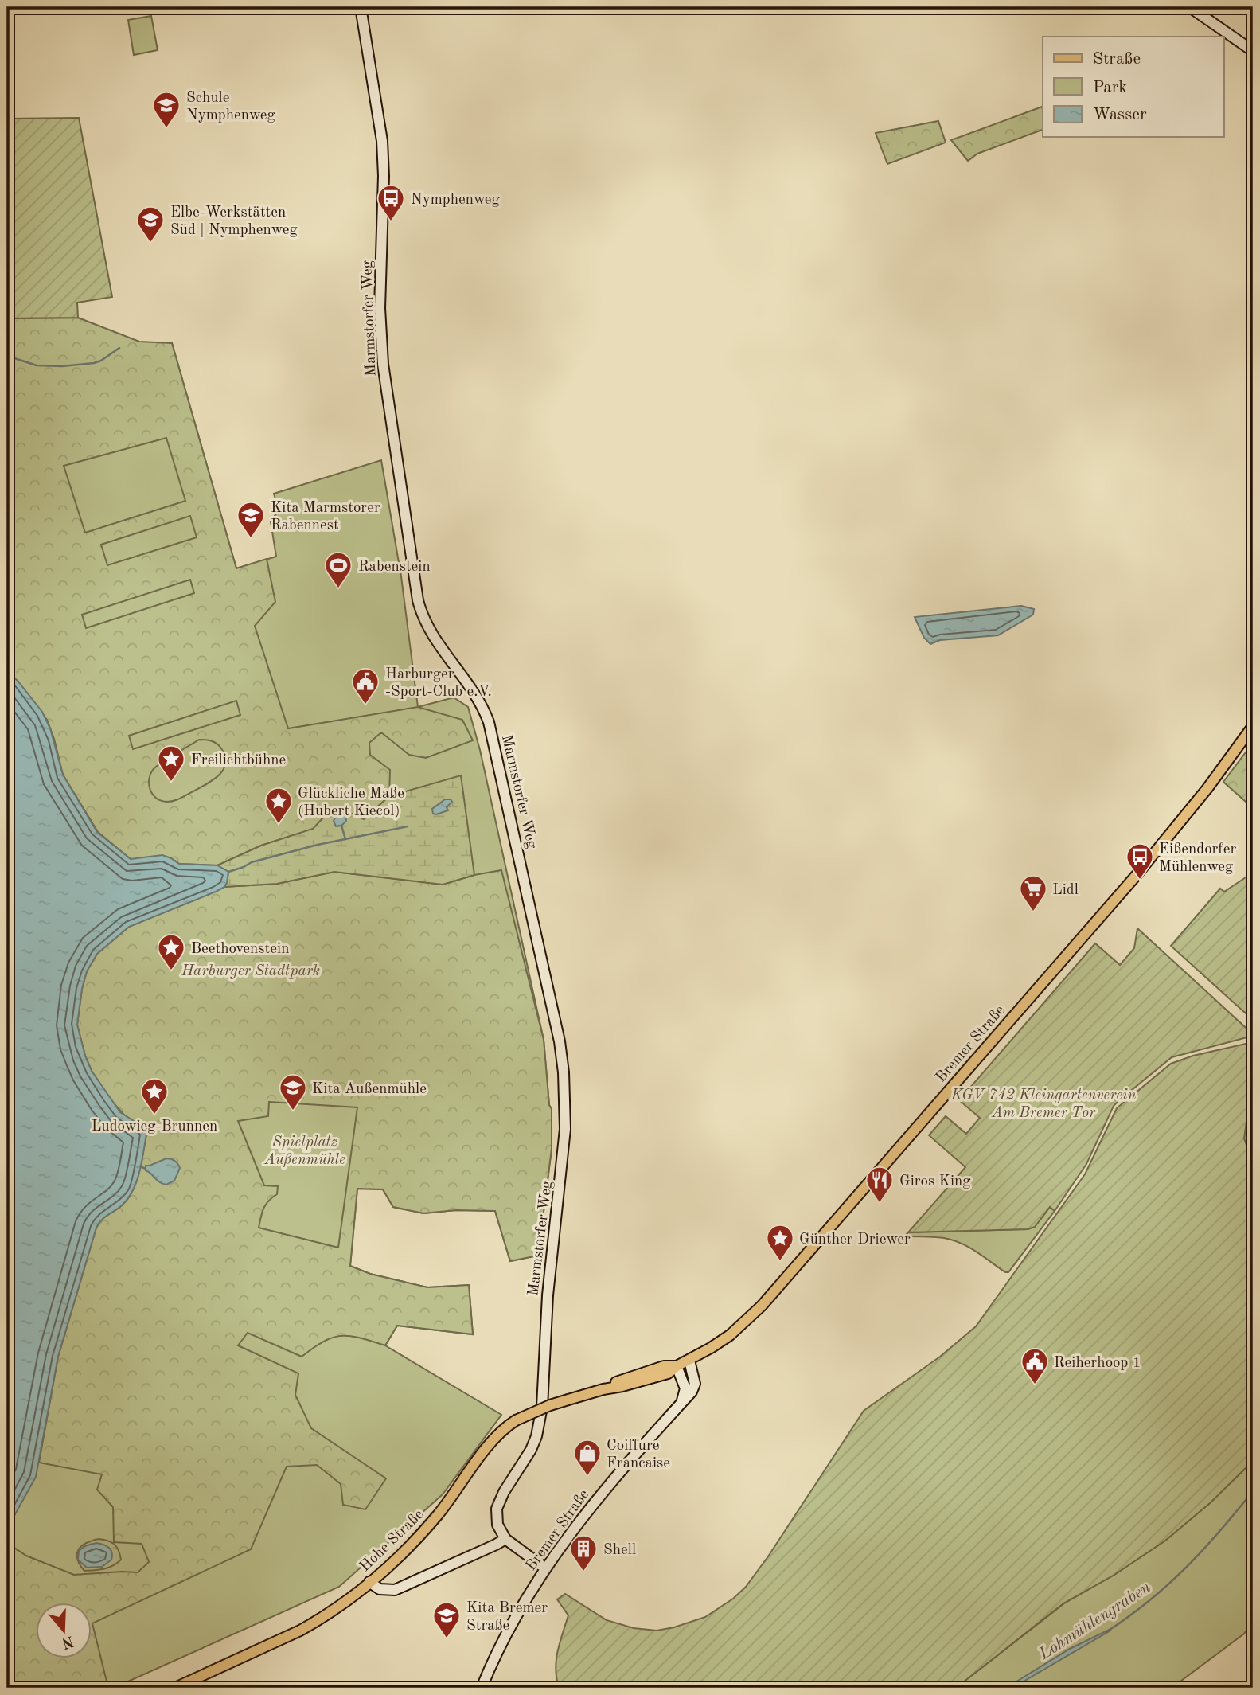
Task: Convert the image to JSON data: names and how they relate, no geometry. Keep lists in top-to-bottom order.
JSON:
{
  "streets": {
    "main road": ["Bremer Straße", "Hohe Straße"],
    "street": ["Marmstorfer Weg"]
  },
  "crossings": [
    ["Bremer Straße", "Hohe Straße"]
  ],
  "water": ["Lohmühlengraben"],
  "parks": ["Harburger Stadtpark", "KGV 742 Kleingartenverein Am Bremer Tor", "Spielplatz Außenmühle"],
  "places": {
    "school or university": [
      "Schule Nymphenweg",
      "Elbe-Werkstätten Süd | Nymphenweg",
      "Kita Marmstorer Rabennest",
      "Kita Außenmühle",
      "Kita Bremer Straße"
    ],
    "bus stop": ["Nymphenweg", "Eißendorfer Mühlenweg"],
    "sports": ["Rabenstein"],
    "public building": ["Harburger -Sport-Club e.V.", "Reiherhoop 1"],
    "place": [
      "Freilichtbühne",
      "Glückliche Maße (Hubert Kiecol)",
      "Beethovenstein",
      "Ludowieg-Brunnen",
      "Günther Driewer"
    ],
    "supermarket": ["Lidl"],
    "restaurant": ["Giros King"],
    "shop": ["Coiffure Francaise"],
    "building": ["Shell"]
  },
  "legend": ["Straße", "Park", "Wasser"],
  "north": "bottom"
}
